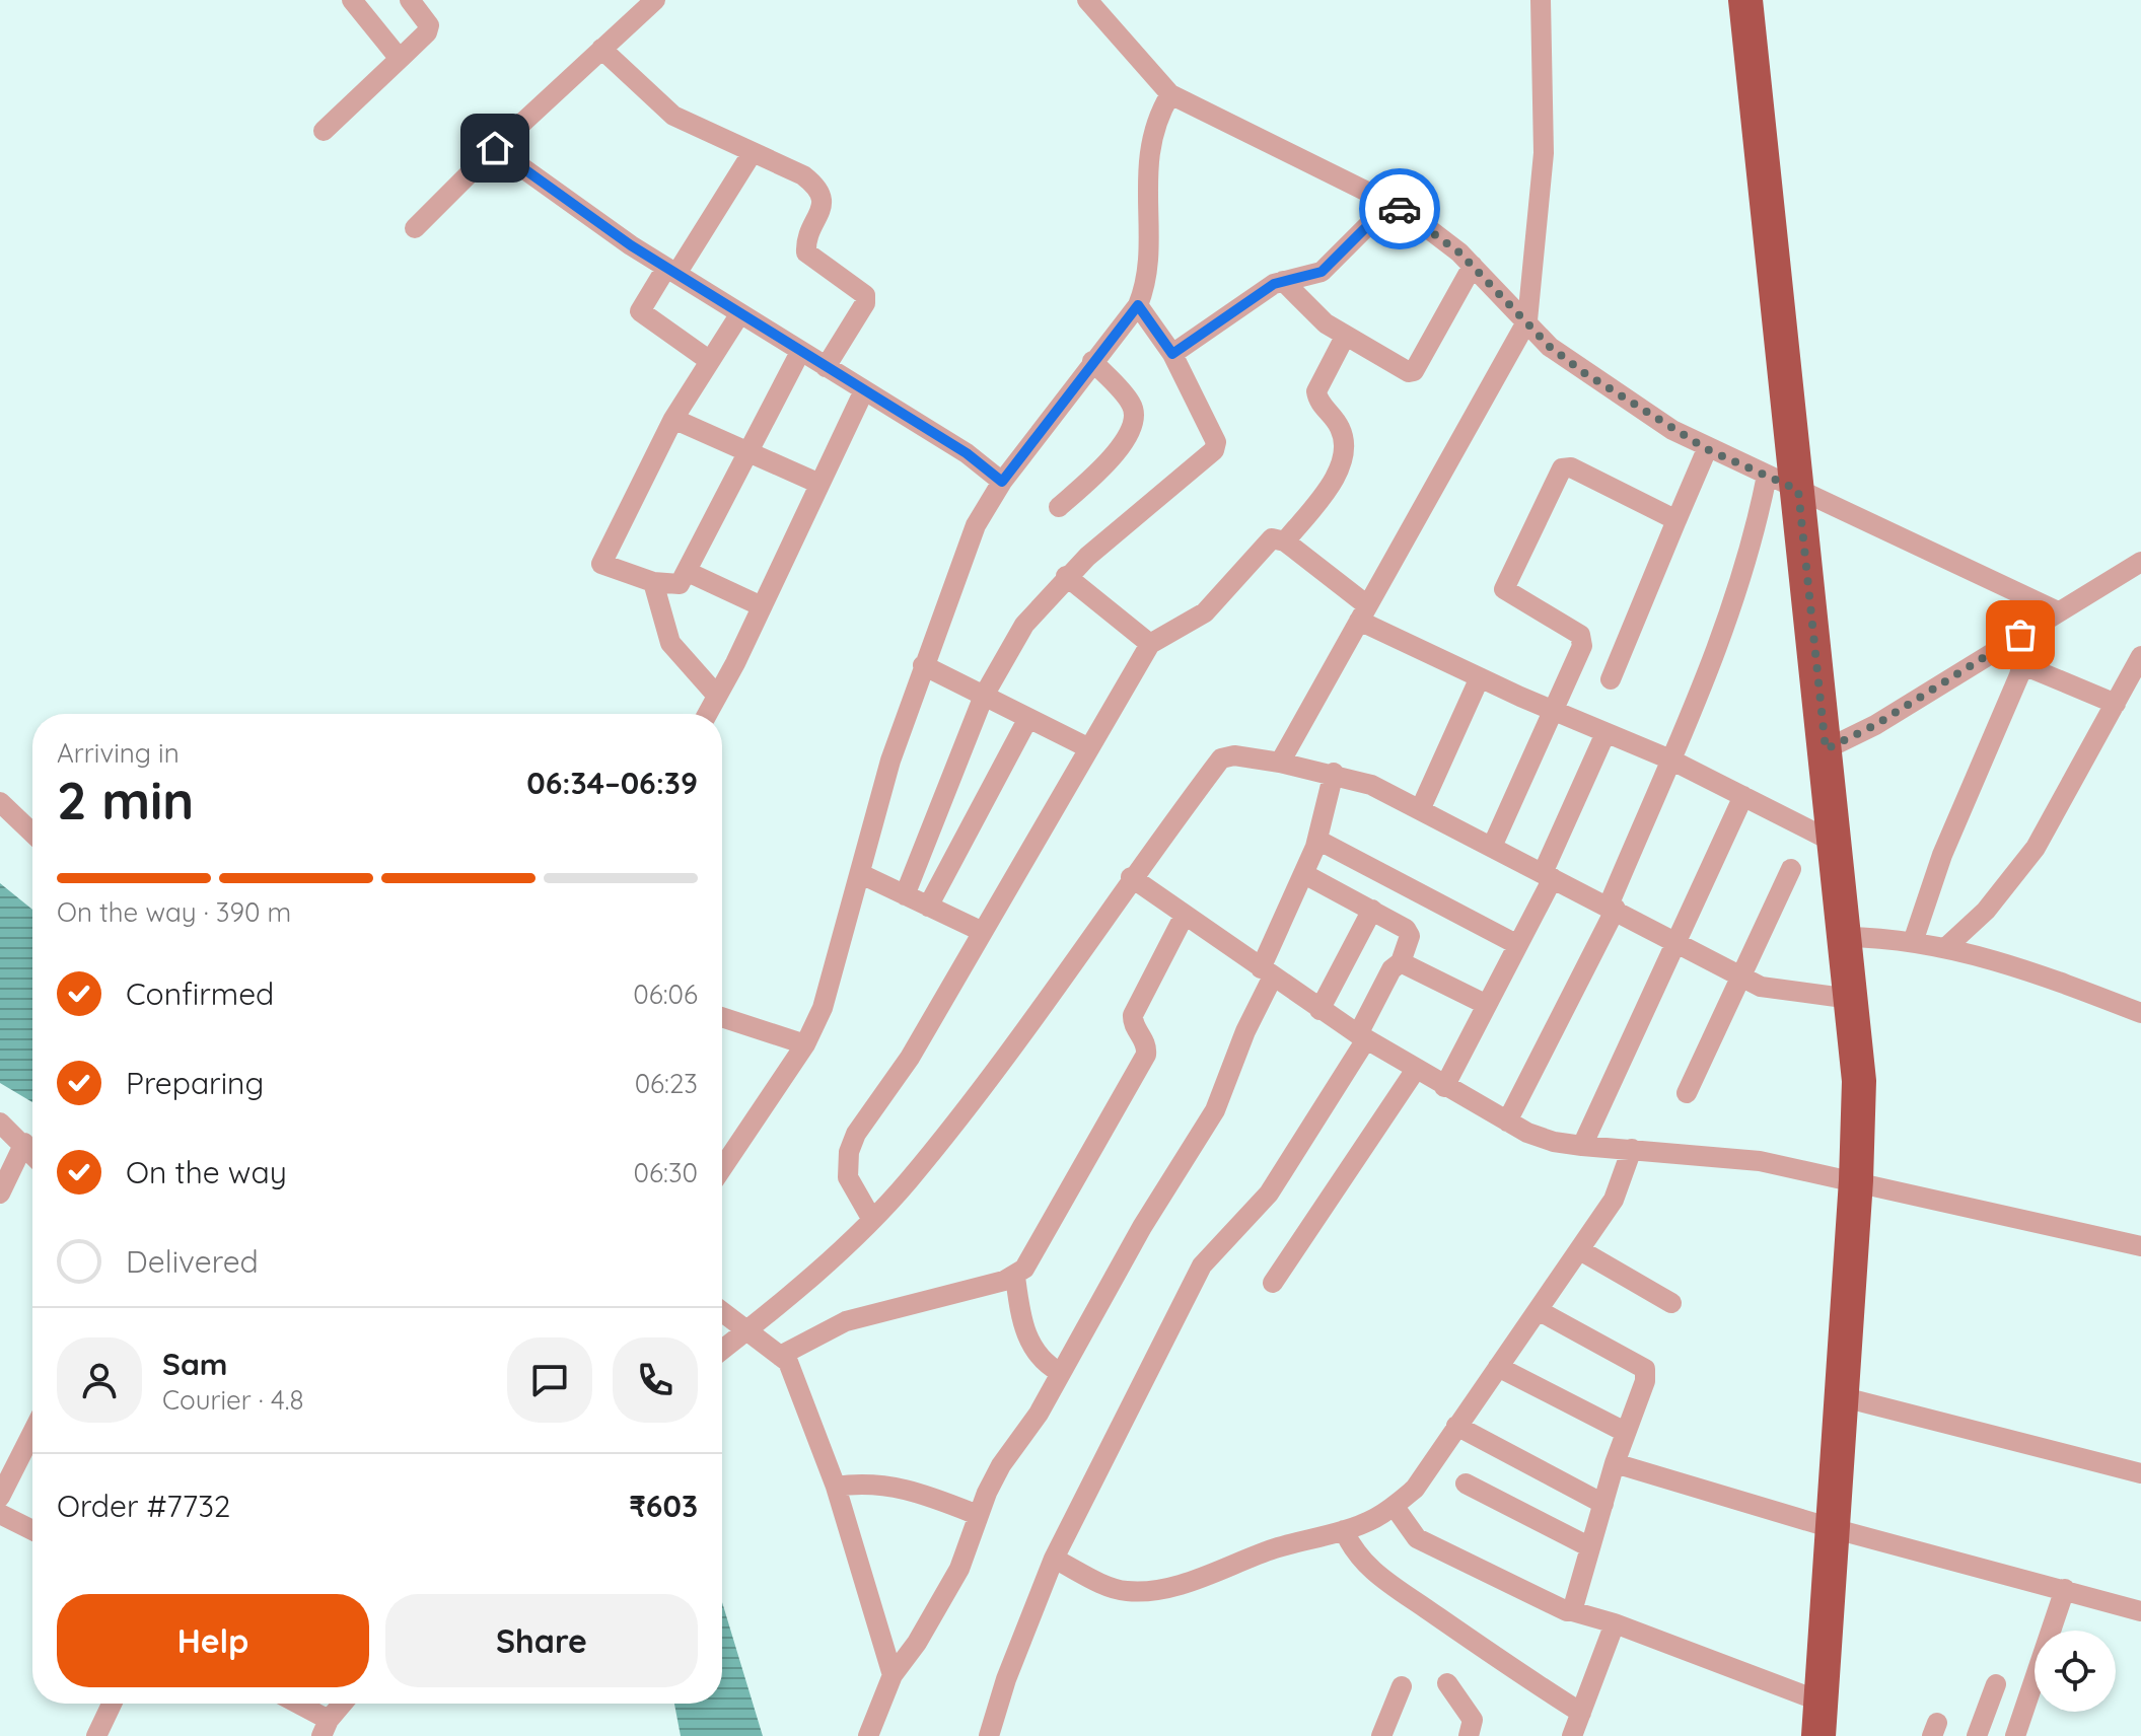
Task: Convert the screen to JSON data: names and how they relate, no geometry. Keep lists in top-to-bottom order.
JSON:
{
  "page": {
    "heading": ["2 min", "Arriving in", "06:34–06:39"],
    "panel": [
      "Sam",
      "Courier · 4.8",
      "Order #7732",
      "₹603"
    ],
    "bar": "On the way · 390 m",
    "list": [
      ["Confirmed", "06:06"],
      ["Preparing", "06:23"],
      ["On the way", "06:30"],
      "Delivered"
    ],
    "buttons": ["Help", "Share"]
  }
}
